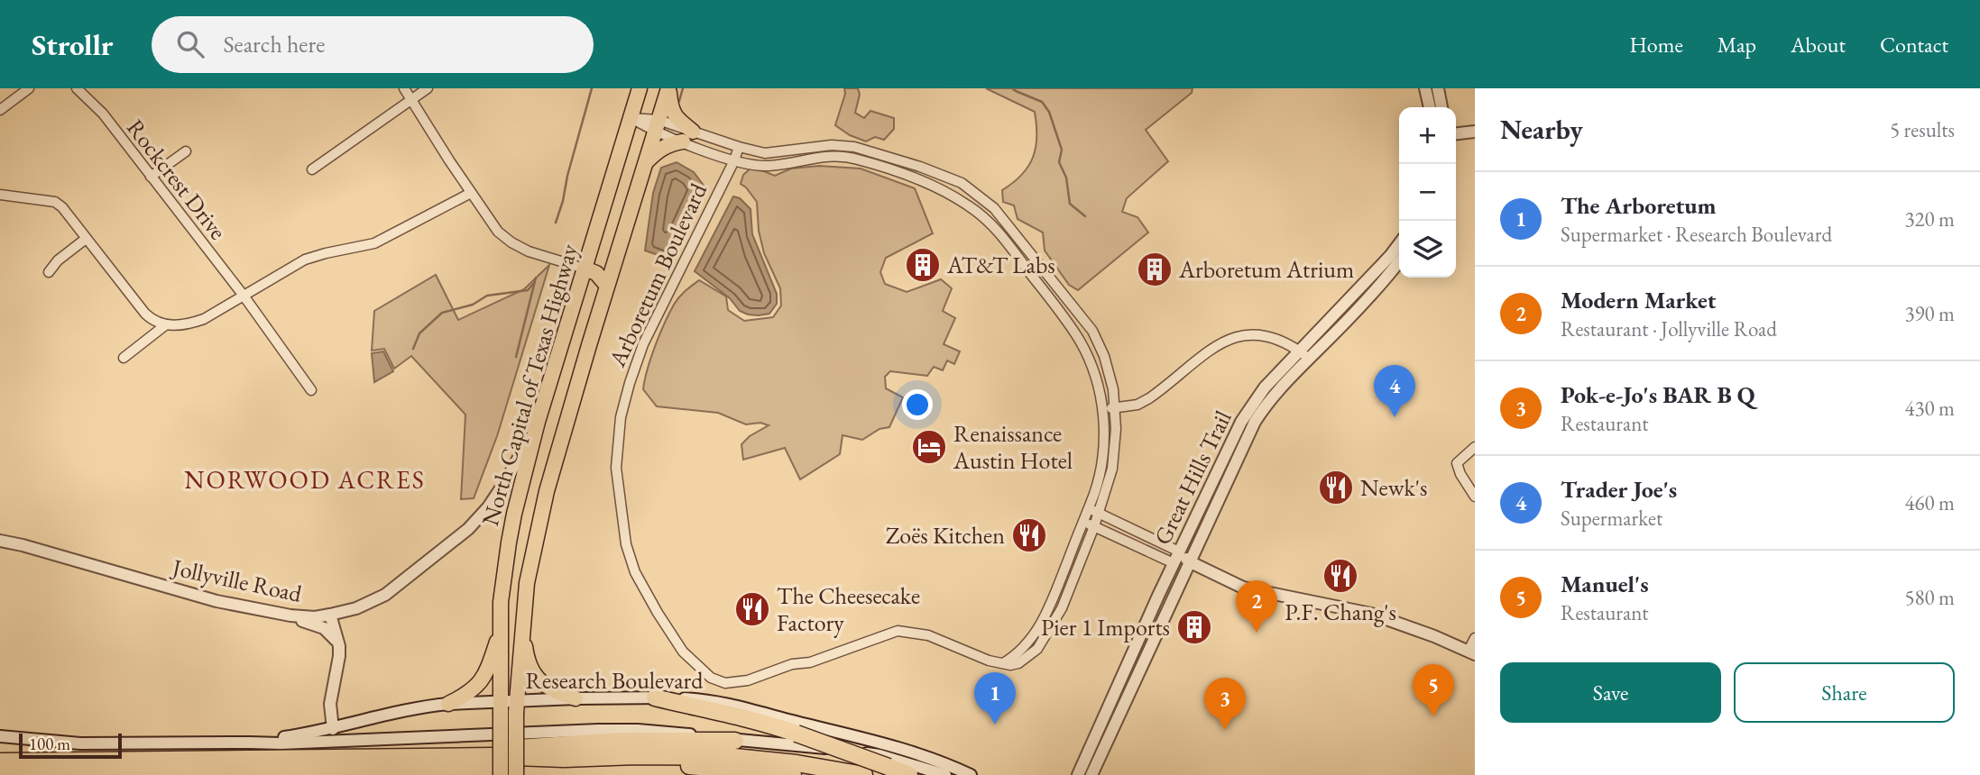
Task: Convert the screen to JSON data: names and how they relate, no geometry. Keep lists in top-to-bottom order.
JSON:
{
  "streets": {
    "highway": ["North Capital of Texas Highway"],
    "street": [
      "Rockcrest Drive",
      "Arboretum Boulevard",
      "Great Hills Trail",
      "Jollyville Road",
      "Research Boulevard"
    ]
  },
  "crossings": [
    ["Arboretum Boulevard", "North Capital of Texas Highway"],
    ["North Capital of Texas Highway", "Jollyville Road"],
    ["North Capital of Texas Highway", "Research Boulevard"]
  ],
  "districts": ["NORWOOD ACRES"],
  "places": {
    "building": ["AT&T Labs", "Arboretum Atrium", "Pier 1 Imports"],
    "hotel": ["Renaissance Austin Hotel"],
    "restaurant": [
      "Newk's",
      "Zoës Kitchen",
      "P.F. Chang's",
      "The Cheesecake Factory"
    ]
  },
  "scale_bar": "100 m",
  "page": {
    "header": "Strollr",
    "search": "Search here",
    "nav": [
      "Home",
      "Map",
      "About",
      "Contact"
    ],
    "heading": ["Nearby", "5 results"],
    "map_buttons": ["+", "−"],
    "list": [
      {
        "mark": "1",
        "name": "The Arboretum",
        "note": "Supermarket · Research Boulevard",
        "value": "320 m"
      },
      {
        "mark": "2",
        "name": "Modern Market",
        "note": "Restaurant · Jollyville Road",
        "value": "390 m"
      },
      {
        "mark": "3",
        "name": "Pok-e-Jo's BAR B Q",
        "note": "Restaurant",
        "value": "430 m"
      },
      {
        "mark": "4",
        "name": "Trader Joe's",
        "note": "Supermarket",
        "value": "460 m"
      },
      {
        "mark": "5",
        "name": "Manuel's",
        "note": "Restaurant",
        "value": "580 m"
      }
    ],
    "pins": [
      "4",
      "2",
      "5",
      "1",
      "3"
    ],
    "buttons": ["Save", "Share"],
    "scale": "100 m"
  }
}
